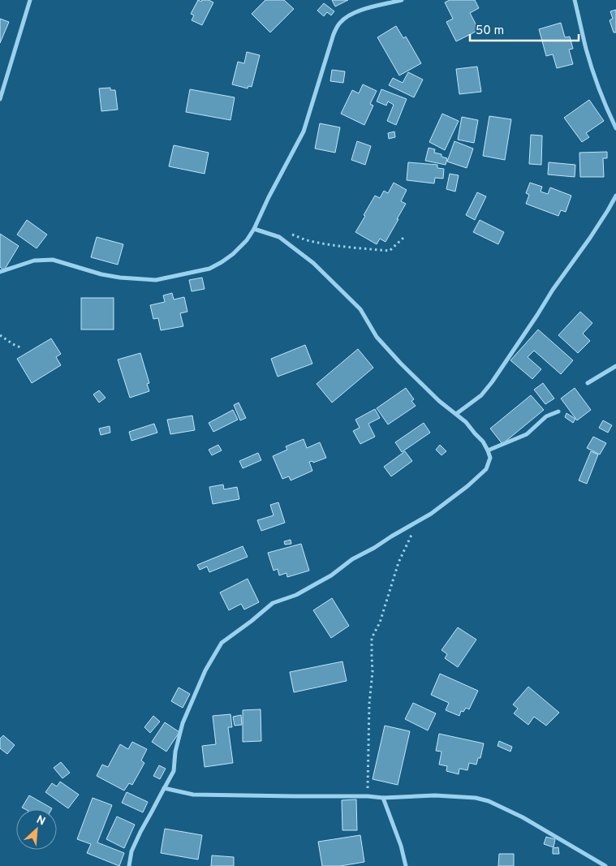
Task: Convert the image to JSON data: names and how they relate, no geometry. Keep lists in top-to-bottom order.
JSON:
{
  "scale_bar": "50 m",
  "north": "top right"
}
